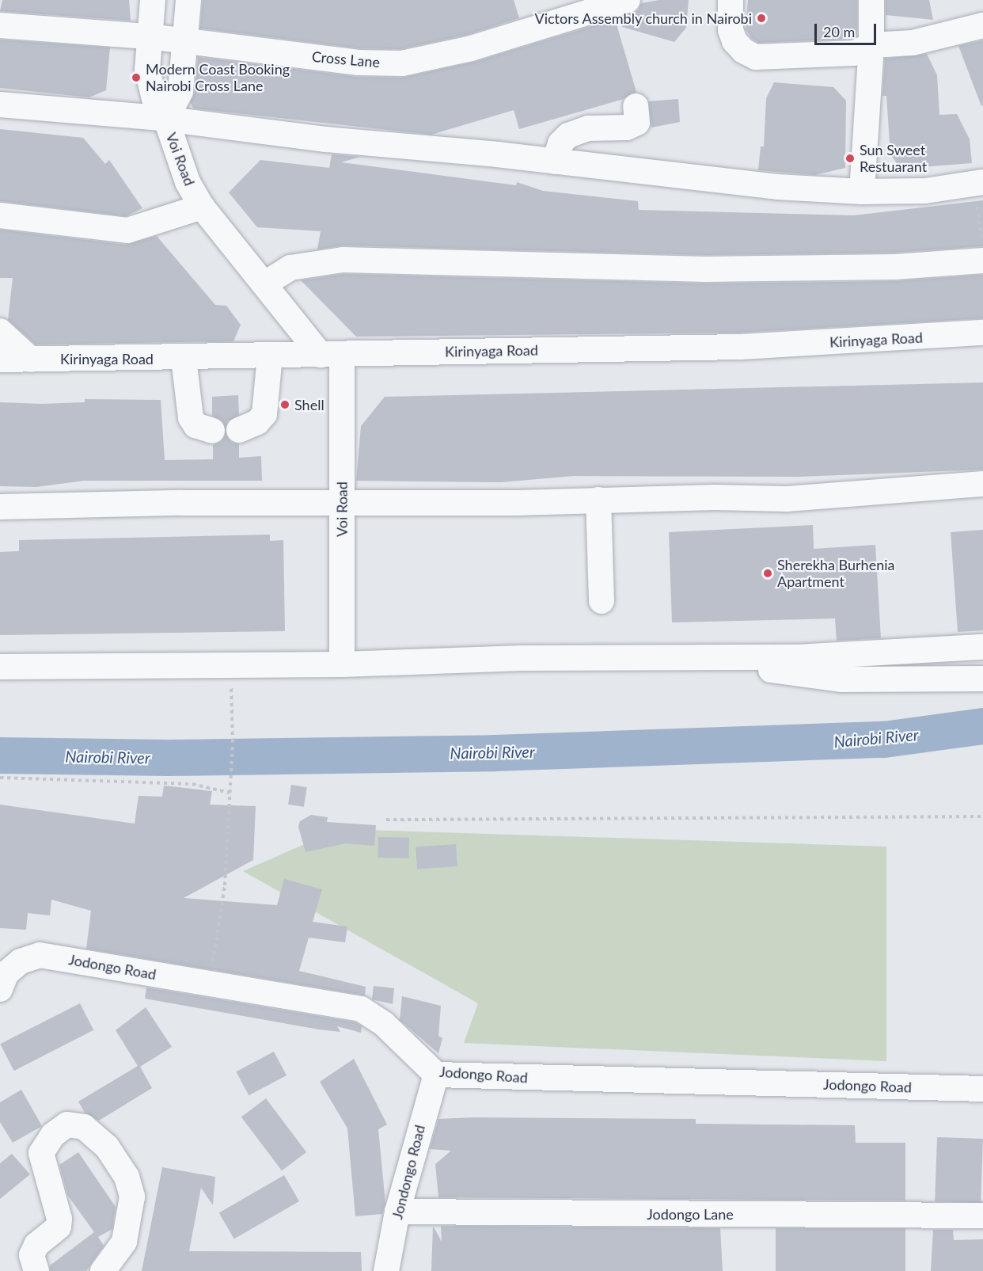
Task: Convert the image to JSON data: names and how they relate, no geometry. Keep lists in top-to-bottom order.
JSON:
{
  "streets": {
    "street": [
      "Cross Lane",
      "Voi Road",
      "Kirinyaga Road",
      "Jodongo Road",
      "Jondongo Road",
      "Jodongo Lane"
    ]
  },
  "crossings": [
    ["Cross Lane", "Voi Road"],
    ["Voi Road", "Kirinyaga Road"],
    ["Jodongo Road", "Jondongo Road"],
    ["Jondongo Road", "Jodongo Lane"]
  ],
  "water": ["Nairobi River"],
  "places": [
    "Victors Assembly church in Nairobi",
    "Modern Coast Booking Nairobi Cross Lane",
    "Sun Sweet Restuarant",
    "Shell",
    "Sherekha Burhenia Apartment"
  ],
  "scale_bar": "20 m"
}
